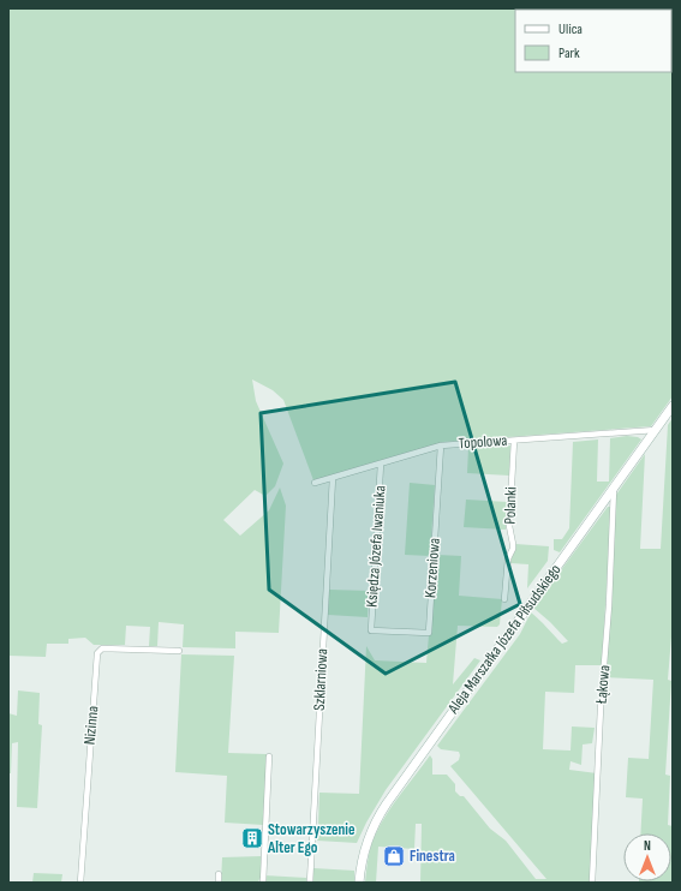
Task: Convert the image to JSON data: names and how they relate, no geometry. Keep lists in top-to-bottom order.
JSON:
{
  "streets": {
    "main road": ["Aleja Marszałka Józefa Piłsudskiego"],
    "street": [
      "Topolowa",
      "Polanki",
      "Księdza Józefa Iwaniuka",
      "Korzeniowa",
      "Szklarniowa",
      "Łąkowa",
      "Nizinna"
    ]
  },
  "crossings": [
    ["Topolowa", "Polanki"],
    ["Topolowa", "Księdza Józefa Iwaniuka"],
    ["Topolowa", "Korzeniowa"],
    ["Topolowa", "Aleja Marszałka Józefa Piłsudskiego"],
    ["Topolowa", "Szklarniowa"],
    ["Księdza Józefa Iwaniuka", "Korzeniowa"],
    ["Aleja Marszałka Józefa Piłsudskiego", "Łąkowa"]
  ],
  "places": {
    "building": ["Stowarzyszenie Alter Ego"],
    "shop": ["Finestra"]
  },
  "legend": ["Ulica", "Park"],
  "north": "top"
}
